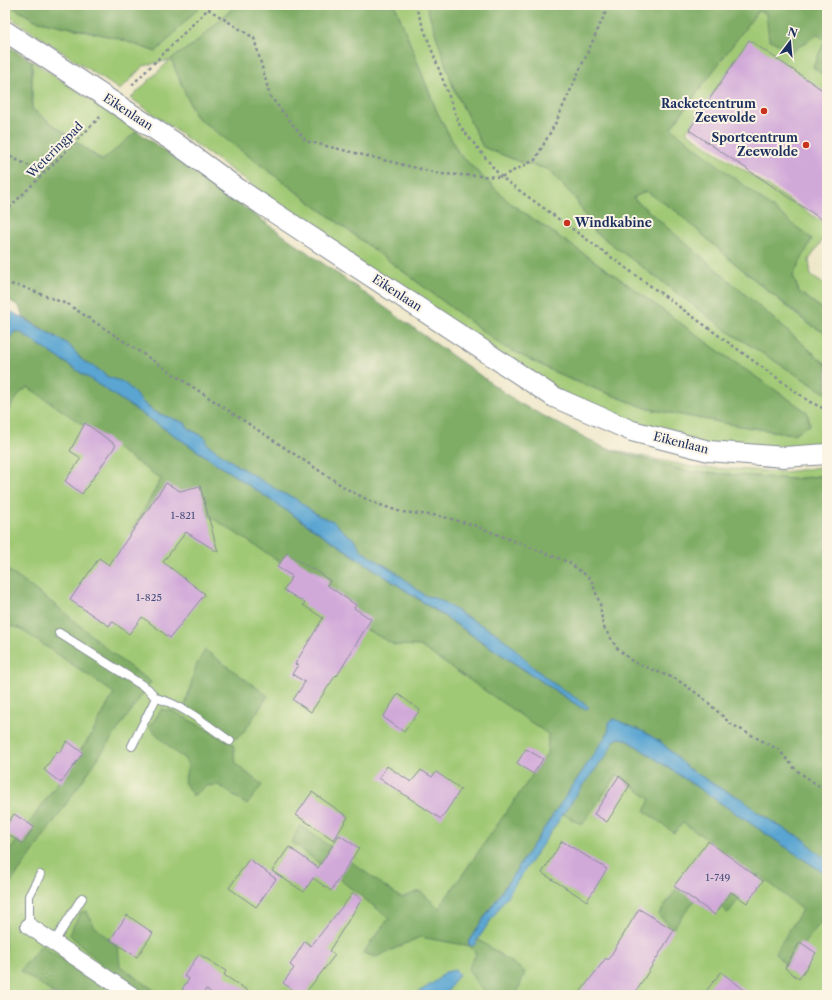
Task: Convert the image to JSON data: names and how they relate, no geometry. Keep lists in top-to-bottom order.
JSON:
{
  "streets": {
    "street": ["Eikenlaan"],
    "path": ["Weteringpad"]
  },
  "places": ["Racketcentrum Zeewolde", "Sportcentrum Zeewolde", "Windkabine"],
  "house_numbers": ["1-821", "1-825", "1-749"],
  "north": "top"
}
